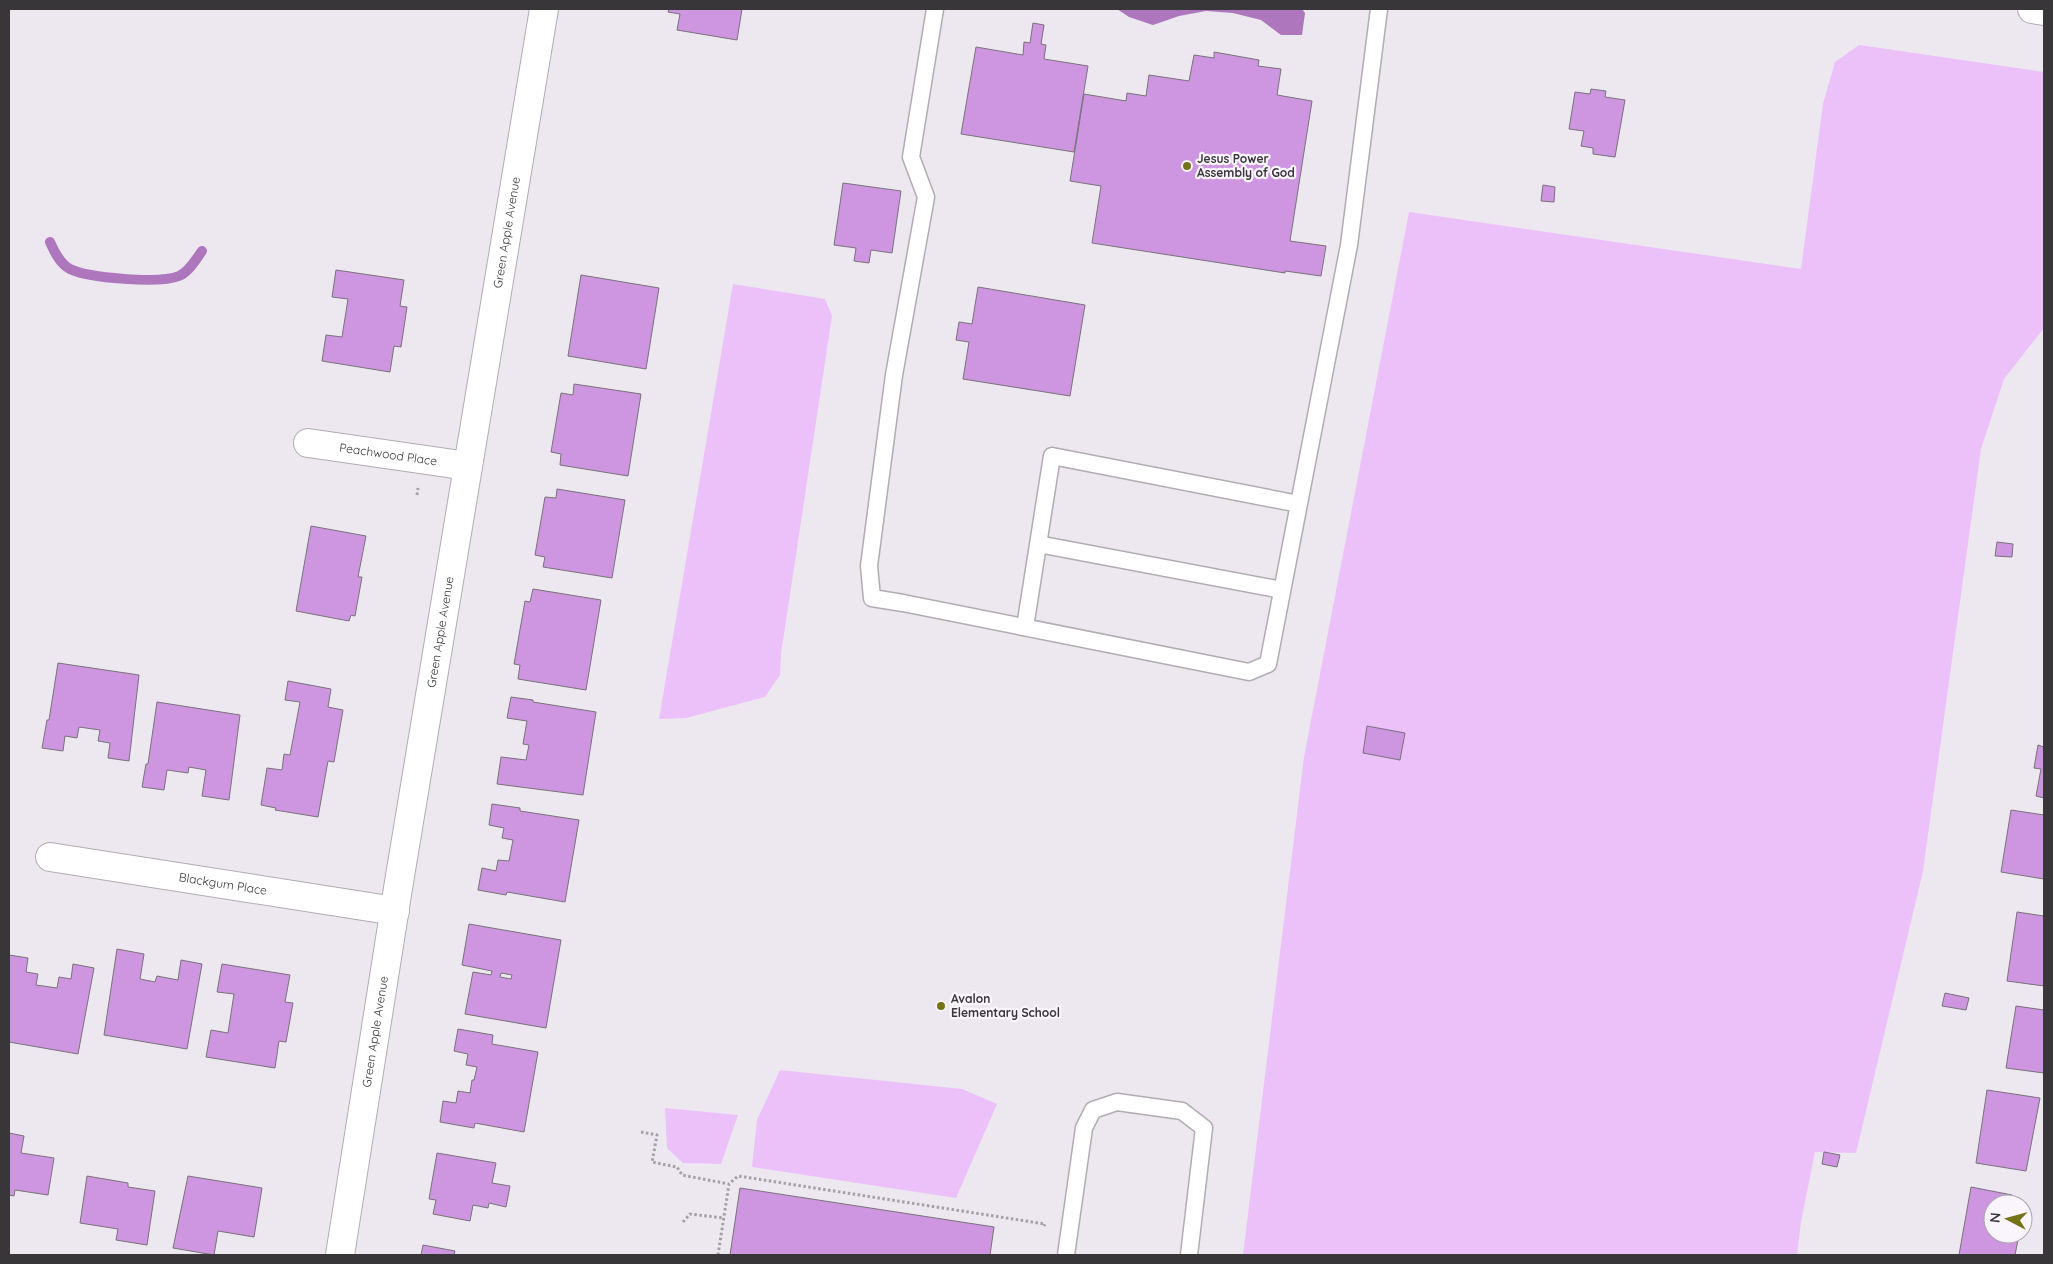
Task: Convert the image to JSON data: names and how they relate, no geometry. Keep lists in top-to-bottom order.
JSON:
{
  "streets": {
    "street": ["Green Apple Avenue", "Peachwood Place", "Blackgum Place"]
  },
  "crossings": [
    ["Green Apple Avenue", "Peachwood Place"],
    ["Green Apple Avenue", "Blackgum Place"]
  ],
  "places": ["Jesus Power Assembly of God", "Avalon Elementary School"],
  "north": "left"
}
